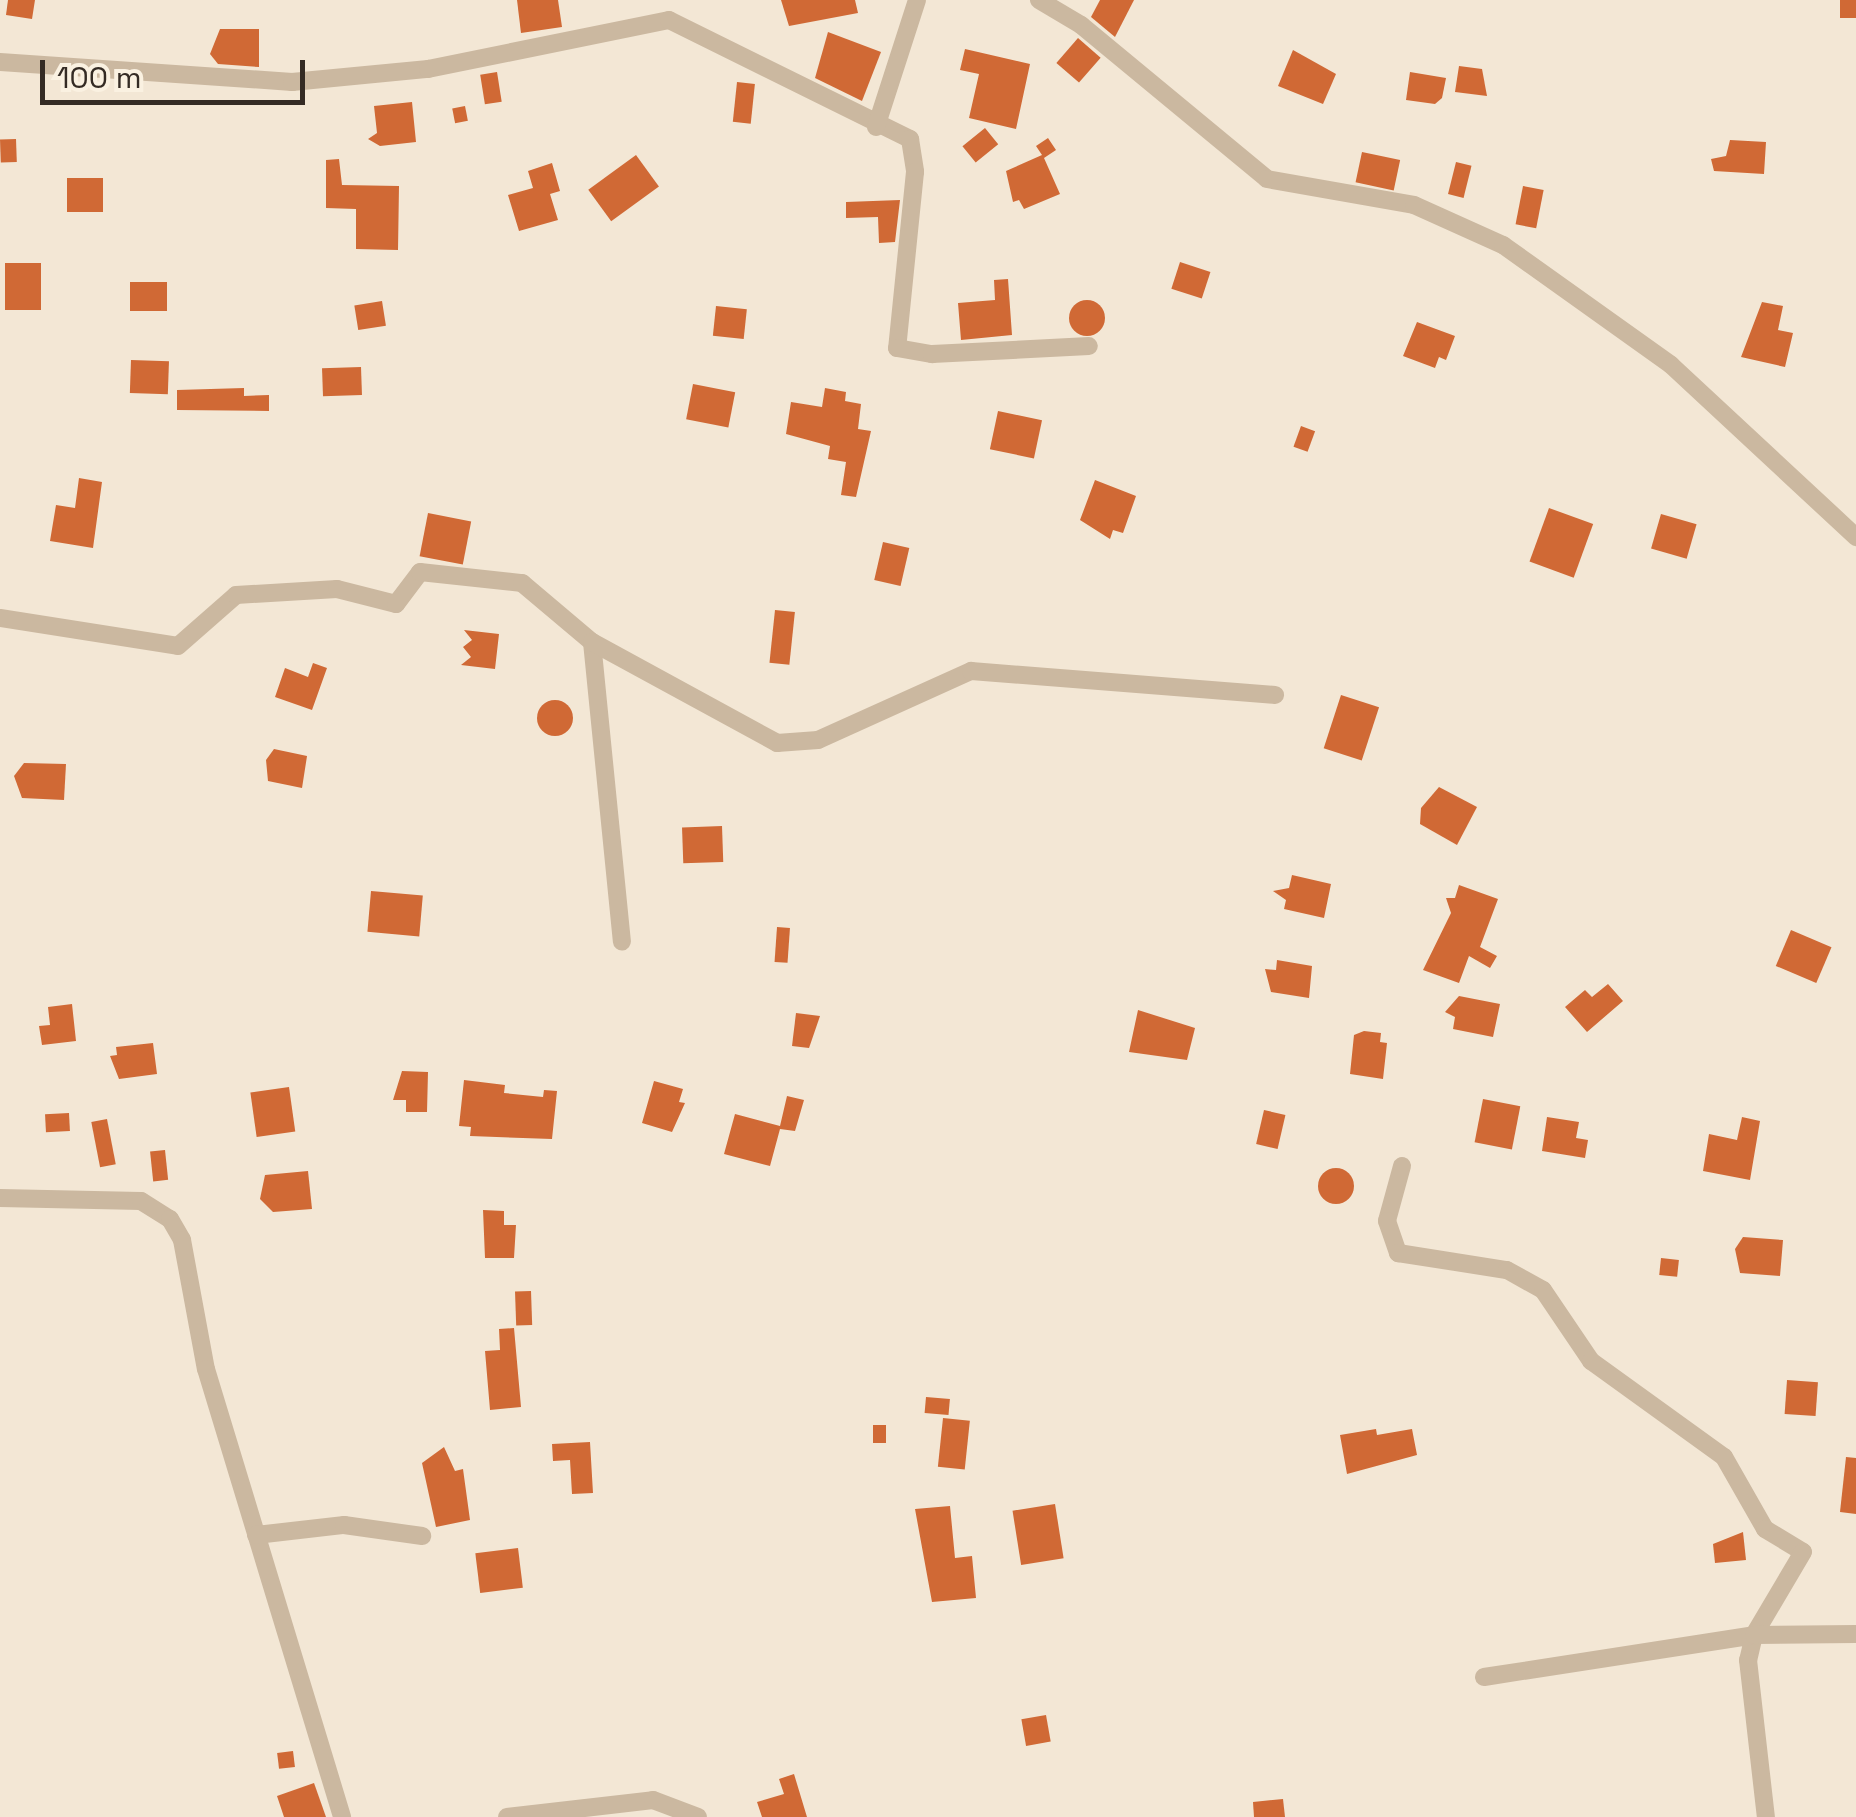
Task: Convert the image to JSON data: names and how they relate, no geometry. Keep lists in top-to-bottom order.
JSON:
{
  "scale_bar": "100 m"
}
